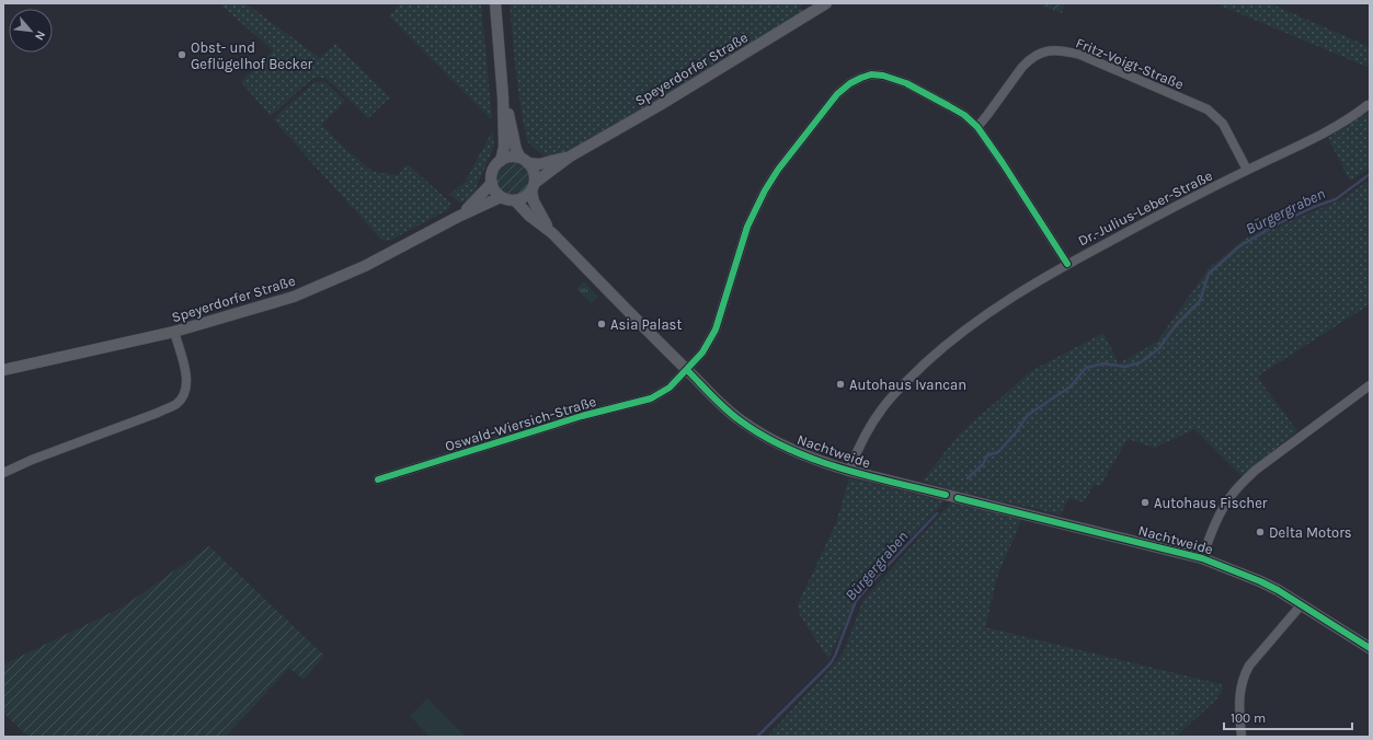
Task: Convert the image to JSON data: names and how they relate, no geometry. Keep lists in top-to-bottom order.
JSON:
{
  "streets": {
    "street": [
      "Fritz-Voigt-Straße",
      "Speyerdorfer Straße",
      "Dr.-Julius-Leber-Straße",
      "Oswald-Wiersich-Straße",
      "Nachtweide"
    ]
  },
  "crossings": [
    ["Fritz-Voigt-Straße", "Dr.-Julius-Leber-Straße"],
    ["Fritz-Voigt-Straße", "Oswald-Wiersich-Straße"],
    ["Speyerdorfer Straße", "Nachtweide"],
    ["Dr.-Julius-Leber-Straße", "Oswald-Wiersich-Straße"],
    ["Dr.-Julius-Leber-Straße", "Nachtweide"],
    ["Oswald-Wiersich-Straße", "Nachtweide"]
  ],
  "water": ["Bürgergraben"],
  "places": [
    "Obst- und Geflügelhof Becker",
    "Asia Palast",
    "Autohaus Ivancan",
    "Autohaus Fischer",
    "Delta Motors"
  ],
  "scale_bar": "100 m",
  "north": "bottom right"
}
